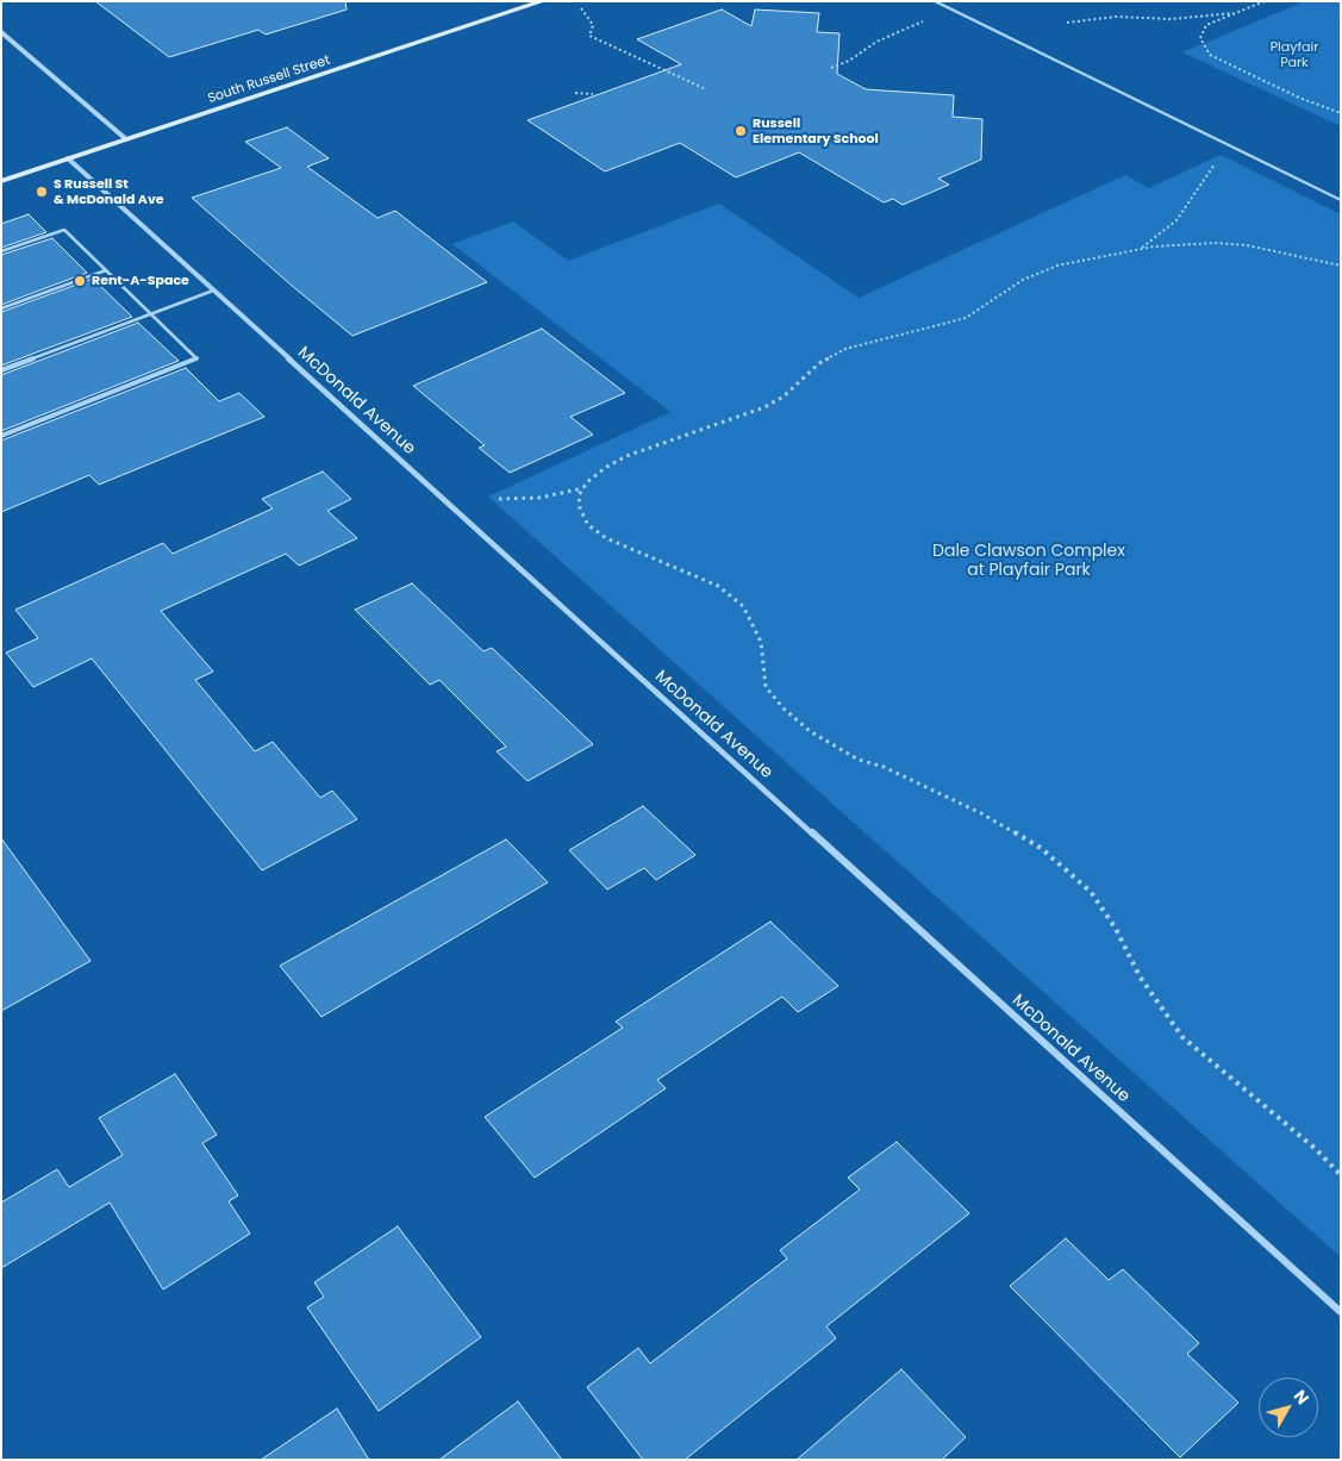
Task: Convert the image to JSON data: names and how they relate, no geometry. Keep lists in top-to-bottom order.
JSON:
{
  "streets": {
    "main road": ["South Russell Street"],
    "street": ["McDonald Avenue"]
  },
  "crossings": [
    ["South Russell Street", "McDonald Avenue"]
  ],
  "parks": ["Playfair Park", "Dale Clawson Complex at Playfair Park"],
  "places": ["Russell Elementary School", "S Russell St & McDonald Ave", "Rent-A-Space"],
  "north": "top right"
}
